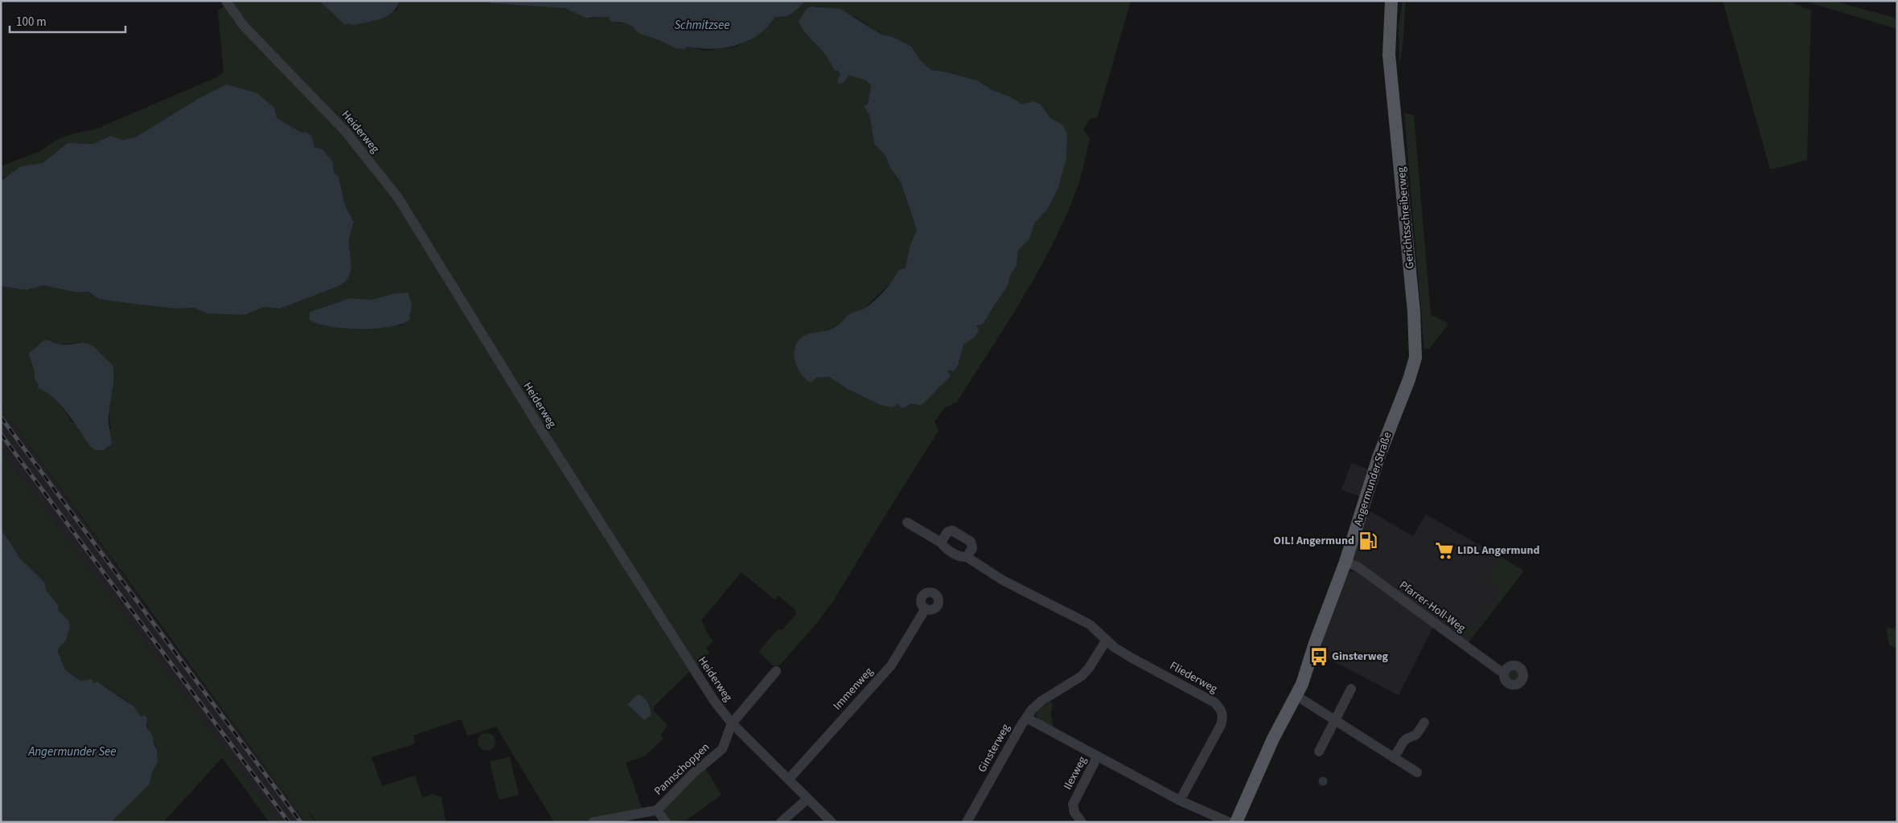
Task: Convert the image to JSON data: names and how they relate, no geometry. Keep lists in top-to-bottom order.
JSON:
{
  "streets": {
    "main road": ["Gerichtsschreiberweg", "Angermunder Straße"],
    "street": [
      "Heiderweg",
      "Pfarrer-Holl-Weg",
      "Fliederweg",
      "Immenweg",
      "Ginsterweg",
      "Pannschoppen",
      "Ilexweg"
    ]
  },
  "crossings": [
    ["Heiderweg", "Immenweg"],
    ["Heiderweg", "Pannschoppen"],
    ["Gerichtsschreiberweg", "Angermunder Straße"],
    ["Angermunder Straße", "Pfarrer-Holl-Weg"]
  ],
  "water": ["Schmitzsee", "Angermunder See"],
  "places": {
    "fuel station": ["OIL! Angermund"],
    "supermarket": ["LIDL Angermund"],
    "bus stop": ["Ginsterweg"]
  },
  "scale_bar": "100 m"
}
